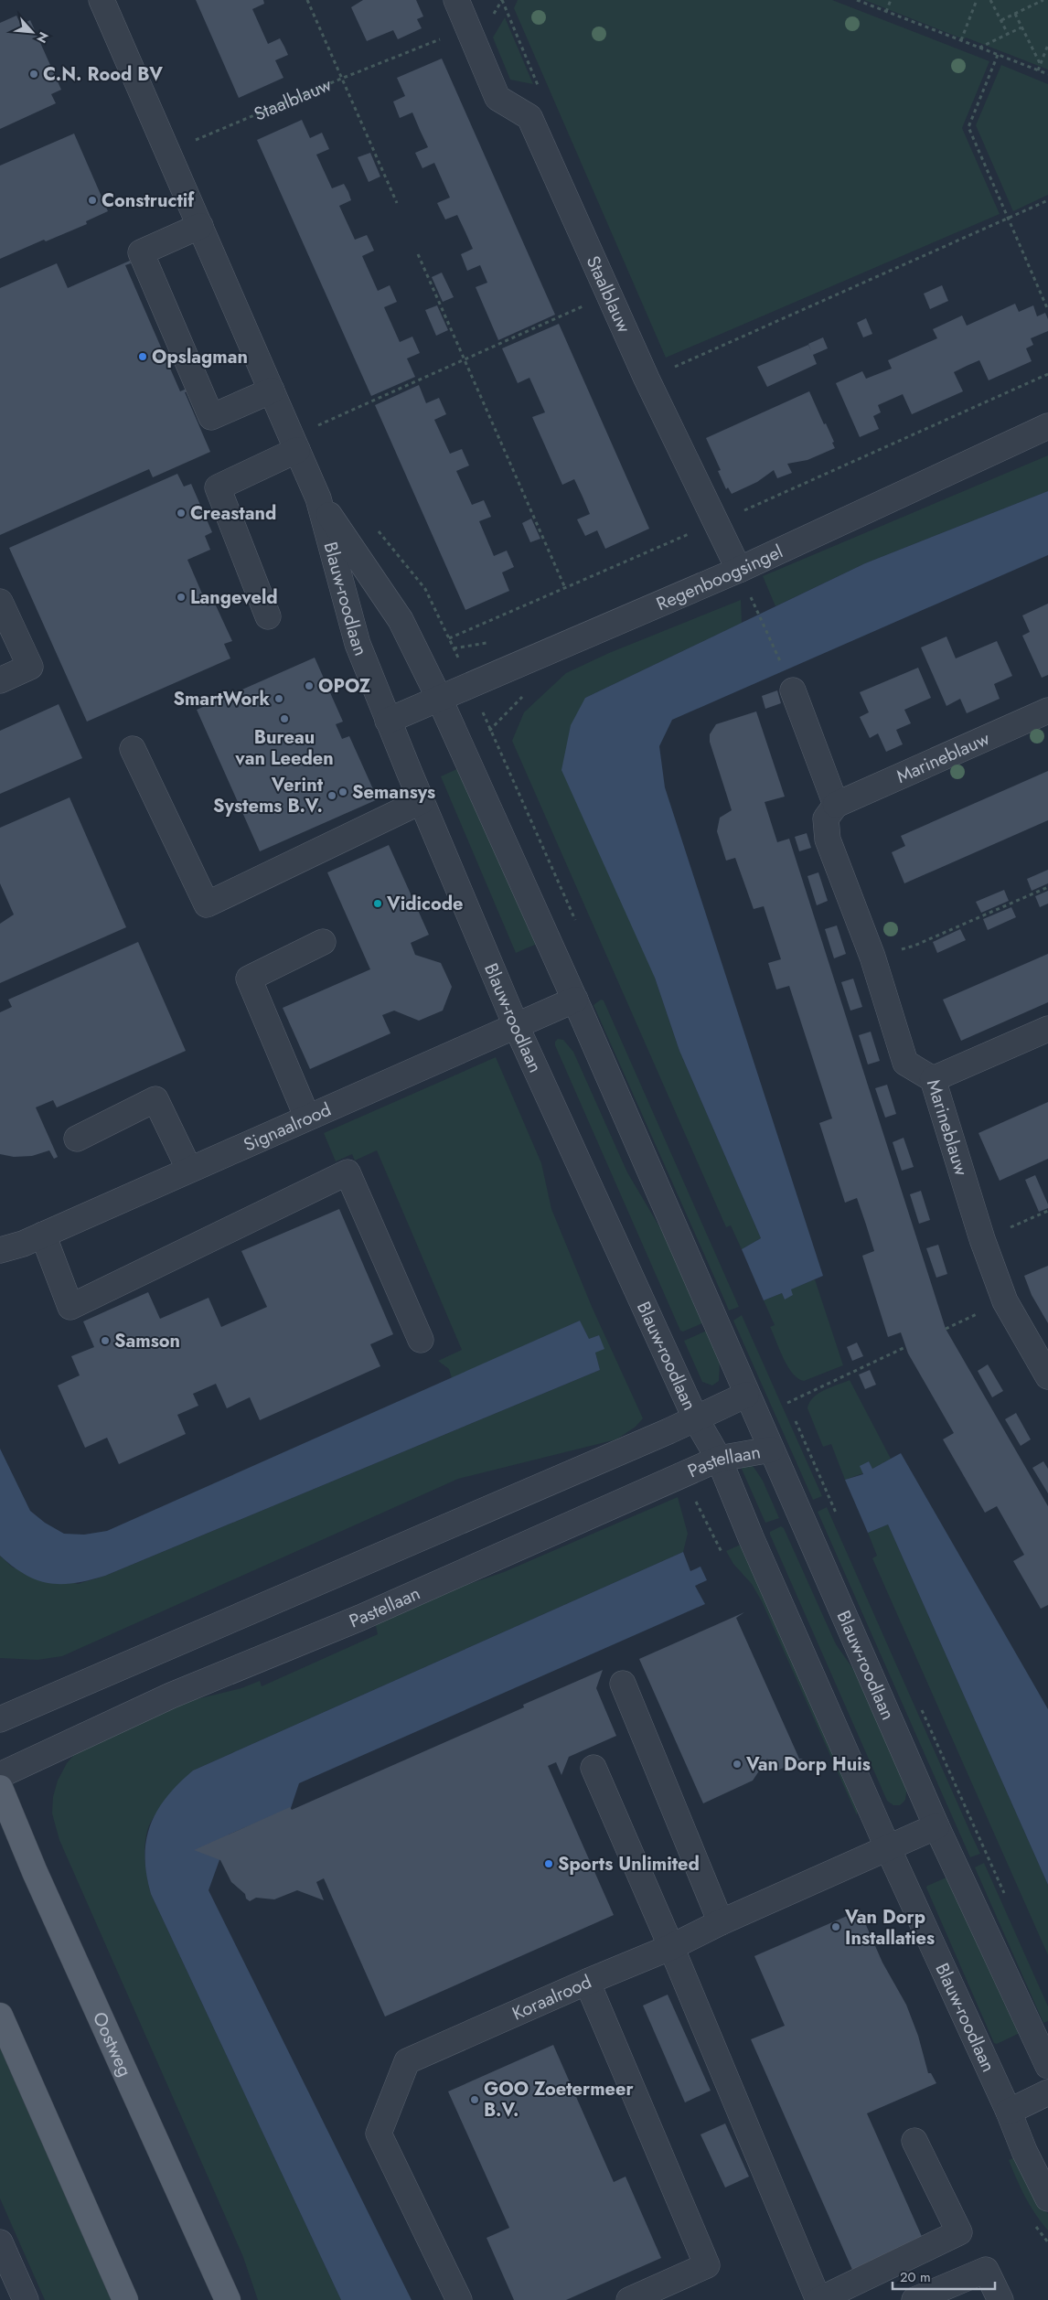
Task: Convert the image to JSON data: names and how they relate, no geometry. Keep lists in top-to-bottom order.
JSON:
{
  "streets": {
    "main road": ["Oostweg"],
    "street": [
      "Staalblauw",
      "Regenboogsingel",
      "Blauw-roodlaan",
      "Marineblauw",
      "Signaalrood",
      "Pastellaan",
      "Koraalrood"
    ]
  },
  "crossings": [
    ["Staalblauw", "Regenboogsingel"],
    ["Staalblauw", "Blauw-roodlaan"],
    ["Regenboogsingel", "Blauw-roodlaan"],
    ["Blauw-roodlaan", "Signaalrood"],
    ["Blauw-roodlaan", "Pastellaan"],
    ["Blauw-roodlaan", "Koraalrood"]
  ],
  "places": [
    "C.N. Rood BV",
    "Constructif",
    "Opslagman",
    "Creastand",
    "Langeveld",
    "OPOZ",
    "SmartWork",
    "Bureau van Leeden",
    "Semansys",
    "Verint Systems B.V.",
    "Vidicode",
    "Samson",
    "Van Dorp Huis",
    "Sports Unlimited",
    "Van Dorp Installaties",
    "GOO Zoetermeer B.V."
  ],
  "scale_bar": "20 m",
  "north": "bottom right"
}
